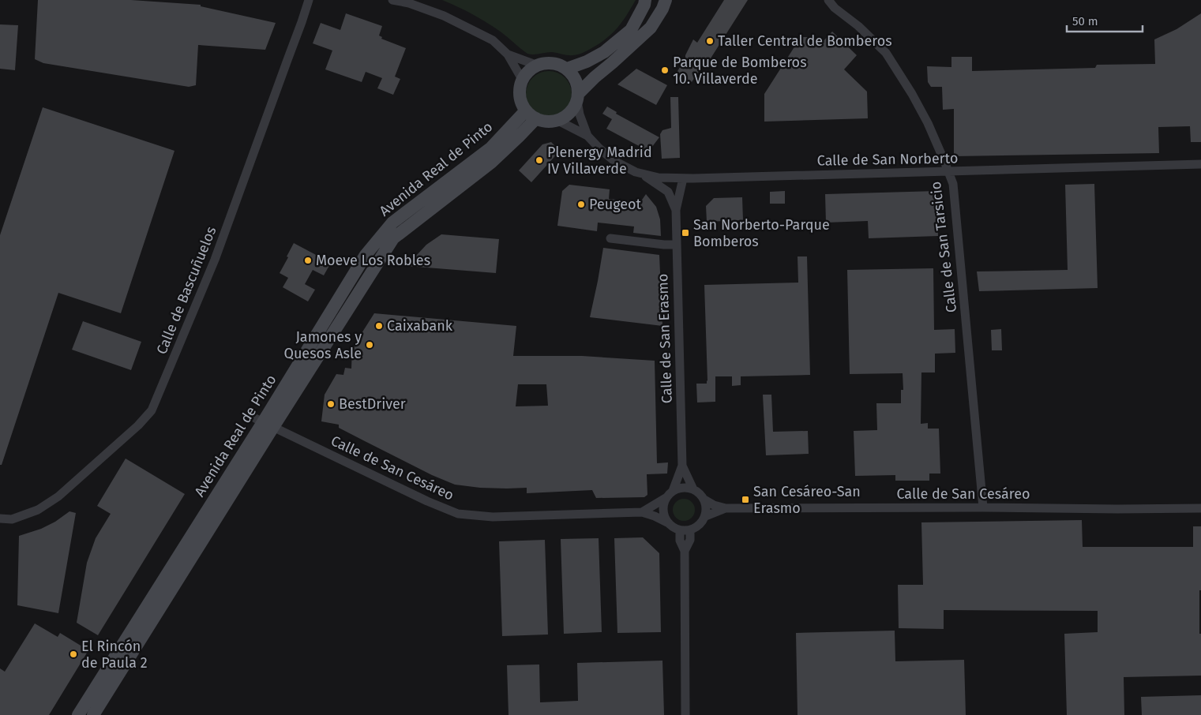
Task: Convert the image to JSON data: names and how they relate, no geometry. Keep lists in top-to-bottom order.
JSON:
{
  "streets": {
    "main road": ["Avenida Real de Pinto"],
    "street": [
      "Calle de San Norberto",
      "Calle de San Tarsicio",
      "Calle de Bascuñuelos",
      "Calle de San Erasmo",
      "Calle de San Cesáreo"
    ]
  },
  "crossings": [
    ["Calle de San Norberto", "Avenida Real de Pinto"],
    ["Calle de San Norberto", "Calle de San Tarsicio"],
    ["Calle de San Norberto", "Calle de San Erasmo"],
    ["Avenida Real de Pinto", "Calle de San Cesáreo"],
    ["Calle de San Tarsicio", "Calle de San Cesáreo"],
    ["Calle de San Erasmo", "Calle de San Cesáreo"]
  ],
  "places": {
    "other": [
      "Taller Central de Bomberos",
      "Parque de Bomberos 10. Villaverde",
      "Plenergy Madrid IV Villaverde",
      "Peugeot",
      "Moeve Los Robles",
      "Caixabank",
      "Jamones y Quesos Asle",
      "BestDriver",
      "El Rincón de Paula 2"
    ],
    "transit": ["San Norberto-Parque Bomberos", "San Cesáreo-San Erasmo"]
  },
  "scale_bar": "50 m"
}
